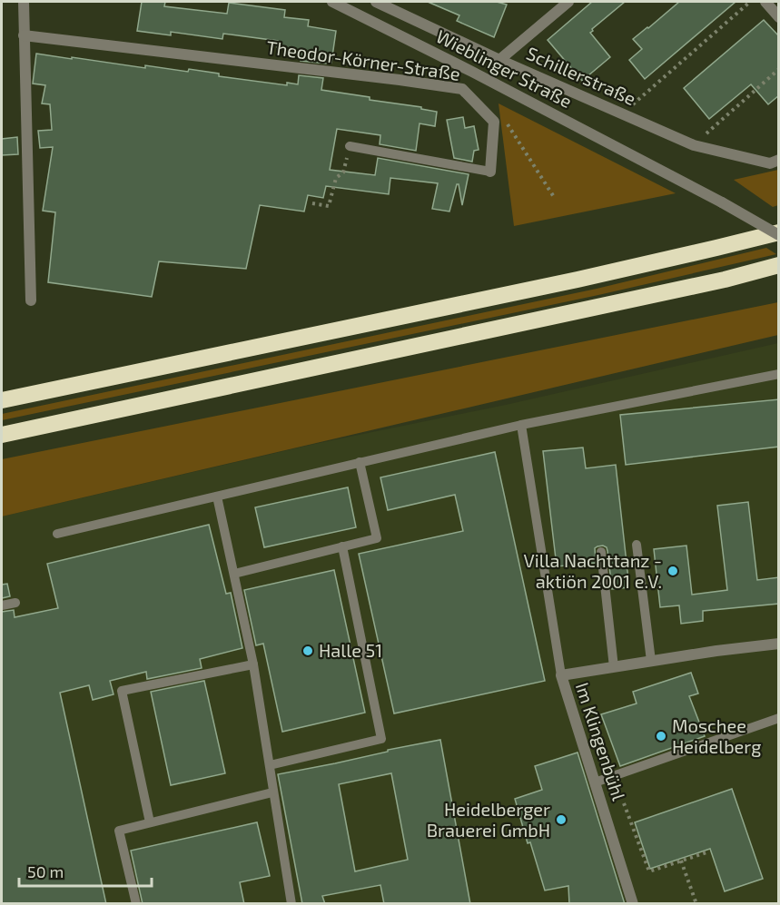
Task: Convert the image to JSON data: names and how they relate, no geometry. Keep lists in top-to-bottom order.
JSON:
{
  "streets": {
    "street": [
      "Theodor-Körner-Straße",
      "Wieblinger Straße",
      "Schillerstraße",
      "Im Klingenbühl"
    ]
  },
  "places": [
    "Villa Nachttanz - aktiön 2001 e.V.",
    "Halle 51",
    "Moschee Heidelberg",
    "Heidelberger Brauerei GmbH"
  ],
  "scale_bar": "50 m"
}
